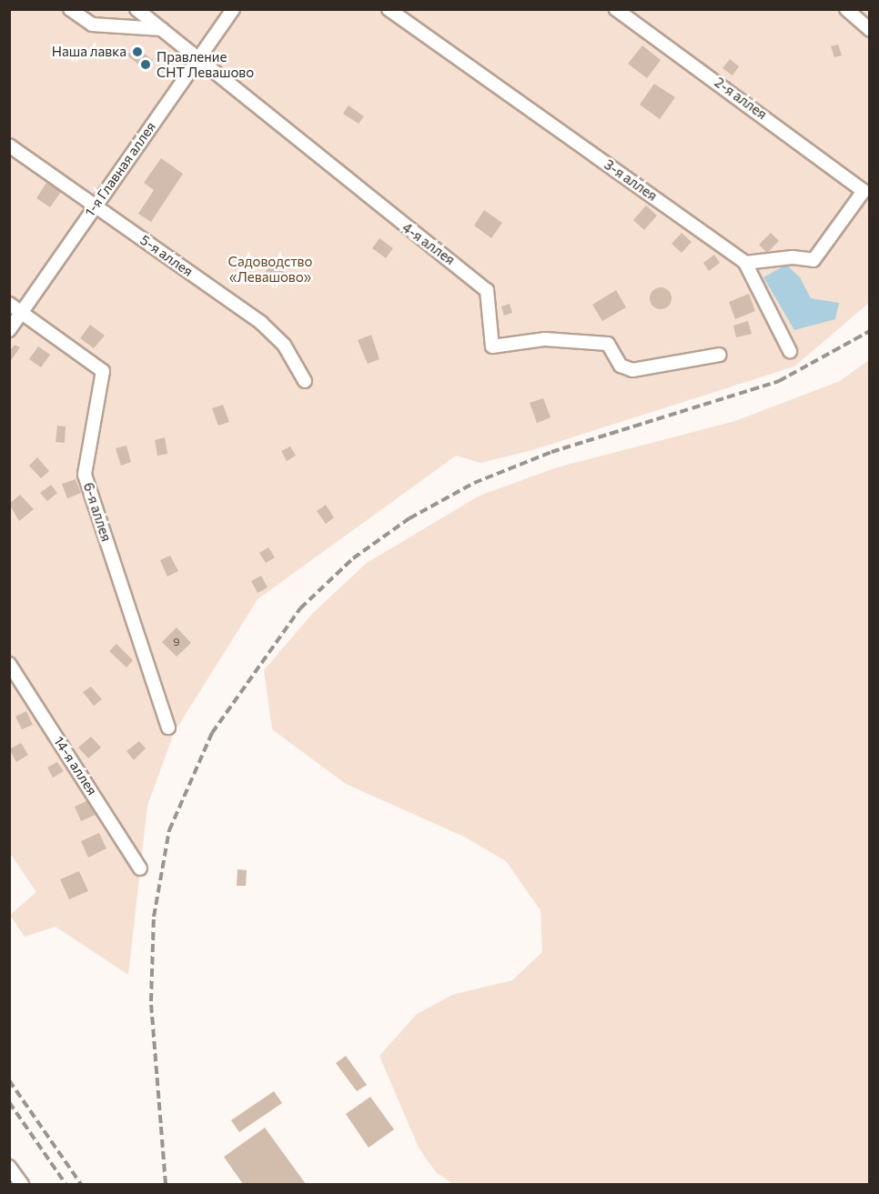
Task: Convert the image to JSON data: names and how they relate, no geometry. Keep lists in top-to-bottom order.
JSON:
{
  "streets": {
    "street": [
      "2-я аллея",
      "1-я Главная аллея",
      "3-я аллея",
      "4-я аллея",
      "5-я аллея",
      "6-я аллея",
      "14-я аллея"
    ]
  },
  "crossings": [
    ["2-я аллея", "3-я аллея"],
    ["1-я Главная аллея", "4-я аллея"],
    ["1-я Главная аллея", "5-я аллея"],
    ["1-я Главная аллея", "6-я аллея"]
  ],
  "parks": ["Садоводство «Левашово»"],
  "places": ["Наша лавка", "Правление СНТ Левашово"],
  "house_numbers": ["9"]
}
